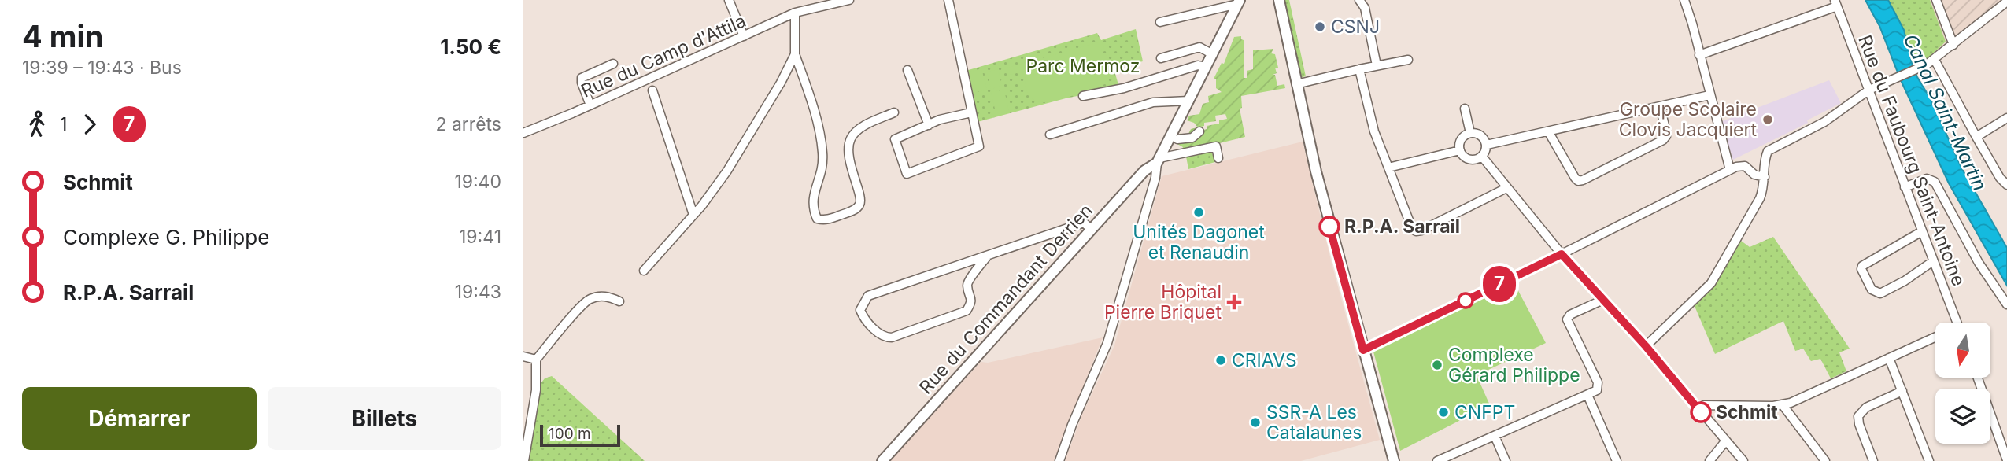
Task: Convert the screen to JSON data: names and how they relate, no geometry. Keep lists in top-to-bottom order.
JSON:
{
  "streets": {
    "main road": ["Rue du Commandant Derrien"],
    "street": ["Rue du Camp d'Attila", "Rue du Faubourg Saint-Antoine"]
  },
  "water": ["Canal Saint-Martin"],
  "parks": ["Parc Mermoz"],
  "places": {
    "other": [
      "CSNJ",
      "Groupe Scolaire Clovis Jacquiert",
      "Unités Dagonet et Renaudin",
      "R.P.A. Sarrail",
      "CRIAVS",
      "Complexe Gérard Philippe",
      "CNFPT",
      "Schmit",
      "SSR-A Les Catalaunes"
    ],
    "health": ["Hôpital Pierre Briquet"]
  },
  "lines": ["bus line 7"],
  "scale_bar": "100 m",
  "north": "bottom",
  "page": {
    "heading": ["4 min", "19:39 – 19:43 · Bus", "1.50 €"],
    "on_map": "7",
    "legs": ["1", "7", "2 arrêts"],
    "list": [
      {
        "name": "Schmit",
        "value": "19:40"
      },
      {
        "name": "Complexe G. Philippe",
        "value": "19:41"
      },
      {
        "name": "R.P.A. Sarrail",
        "value": "19:43"
      }
    ],
    "buttons": ["Démarrer", "Billets"],
    "scale": "100 m"
  }
}
